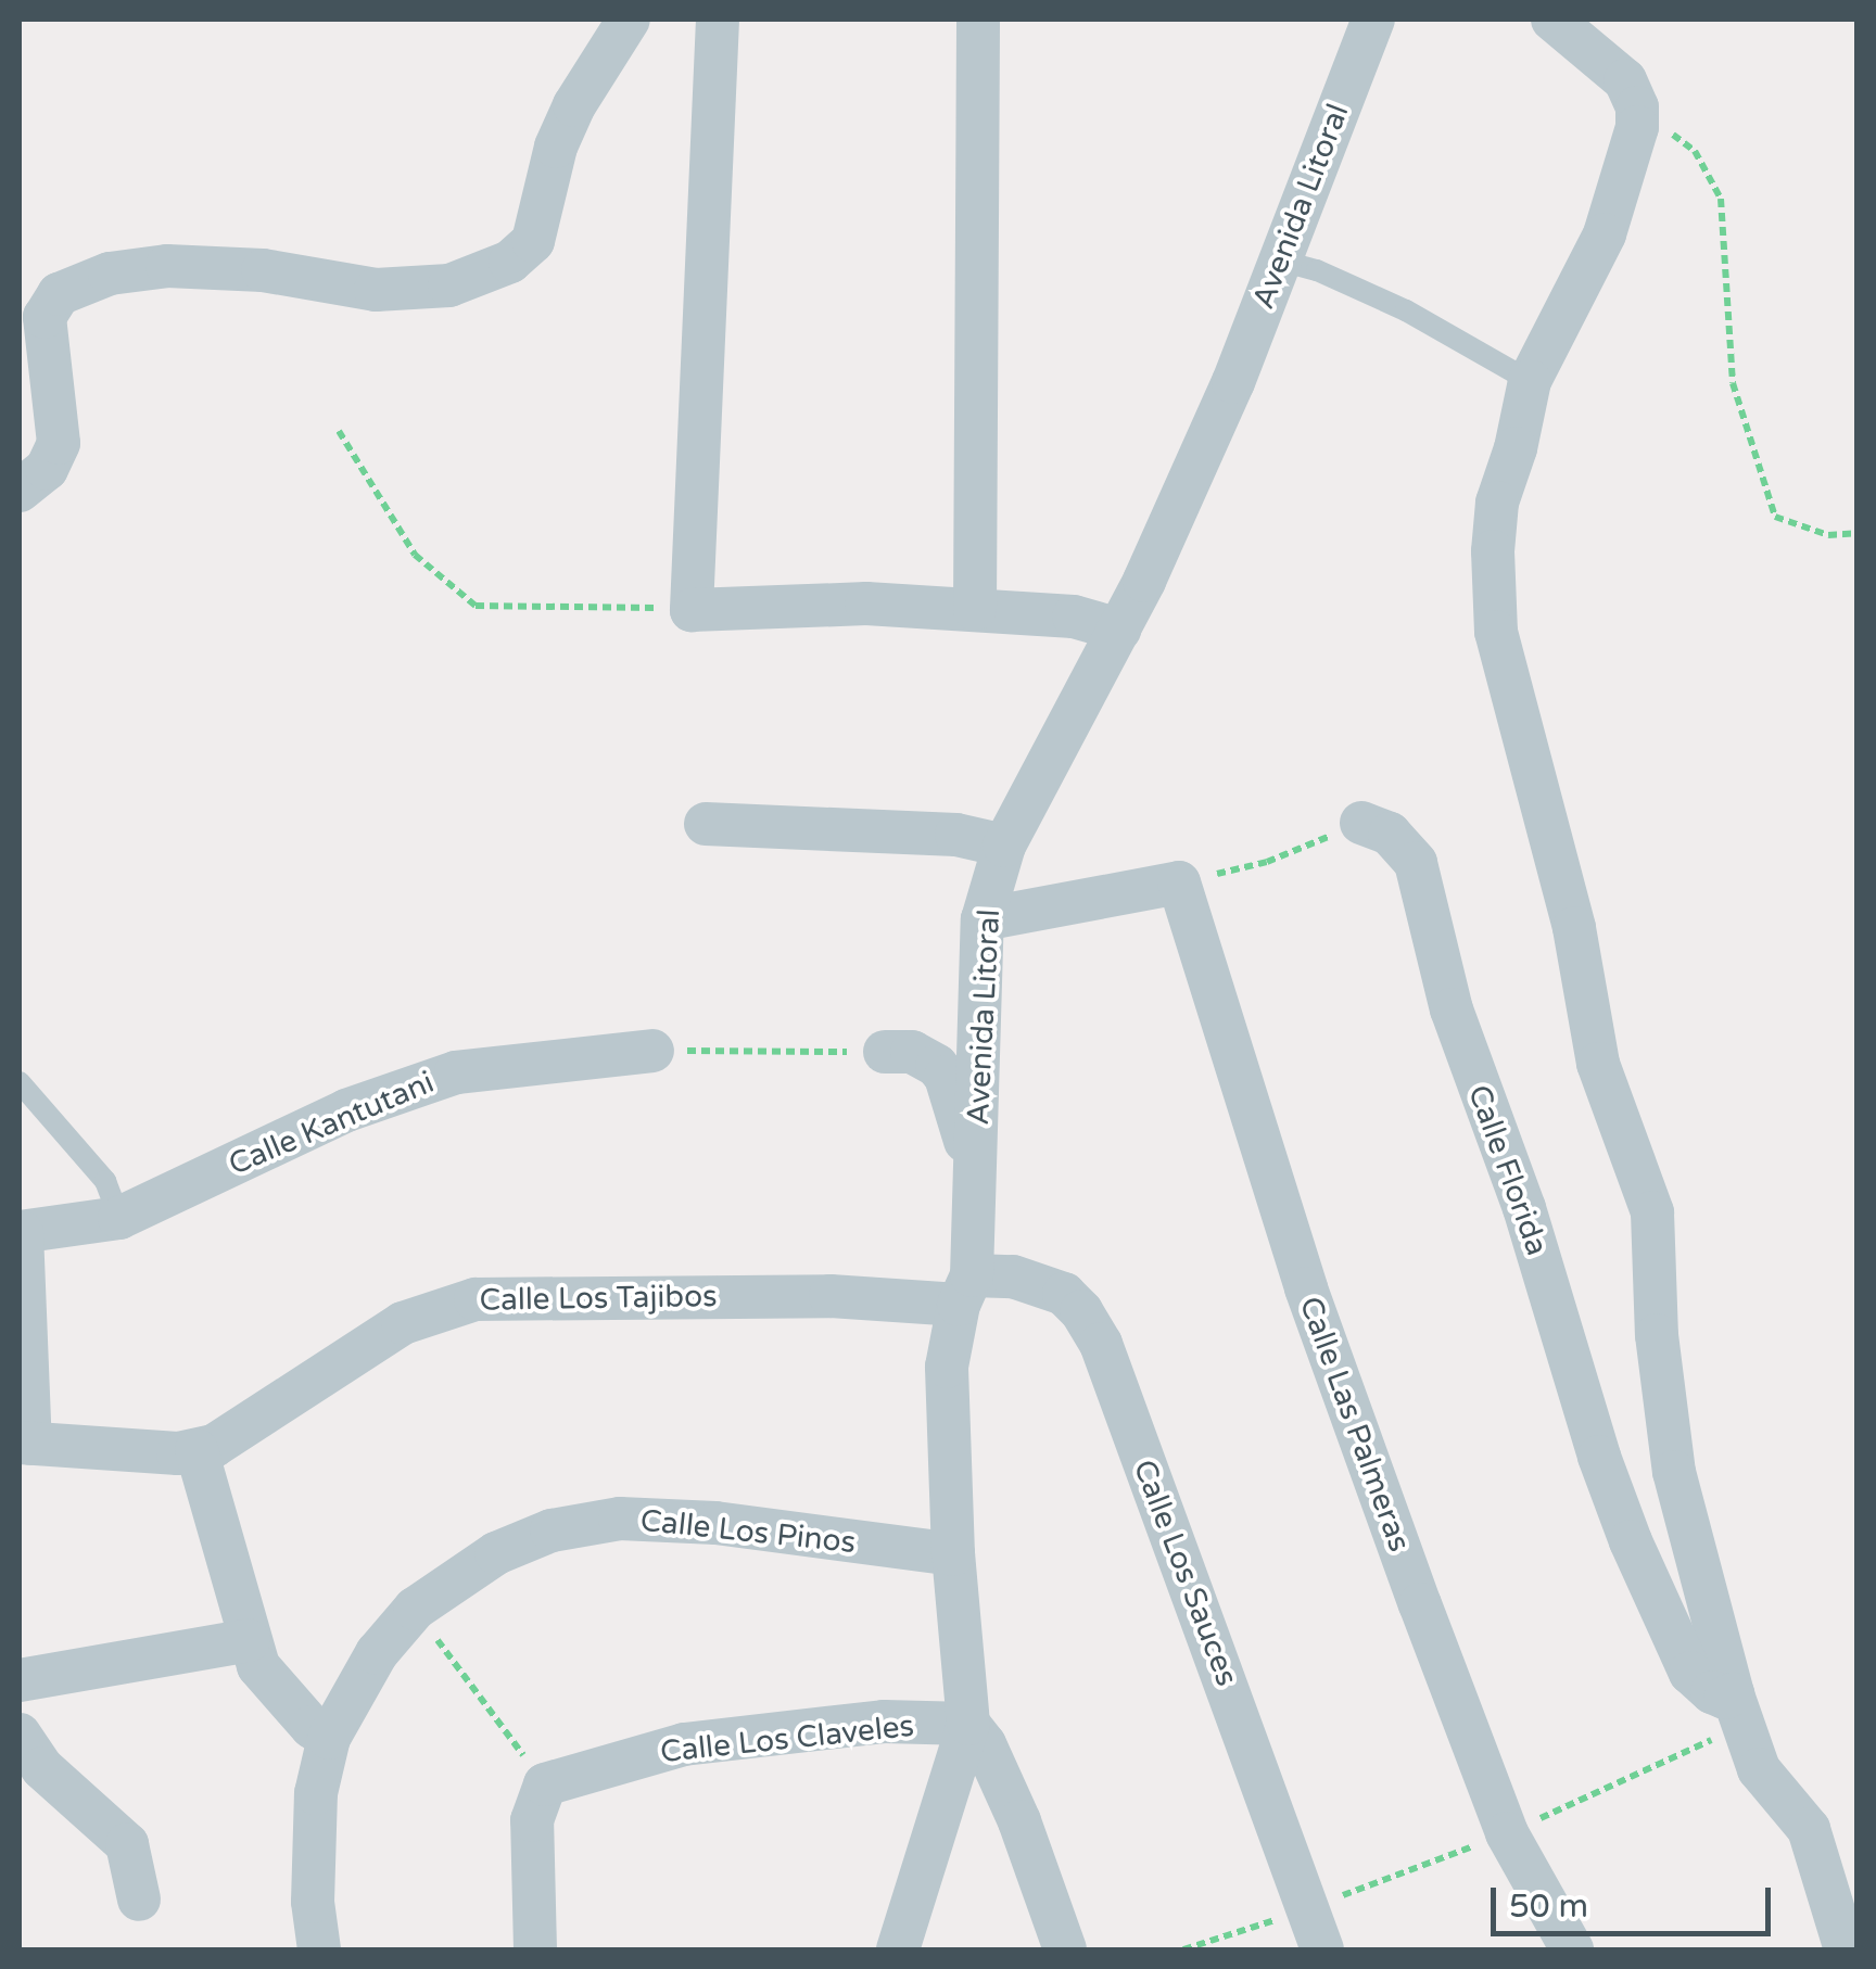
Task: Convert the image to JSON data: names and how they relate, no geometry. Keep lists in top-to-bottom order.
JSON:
{
  "streets": {
    "street": [
      "Avenida Litoral",
      "Calle Kantutani",
      "Calle Florida",
      "Calle Los Tajibos",
      "Calle Las Palmeras",
      "Calle Los Pinos",
      "Calle Los Sauces",
      "Calle Los Claveles"
    ]
  },
  "crossings": [
    ["Avenida Litoral", "Calle Los Tajibos"],
    ["Avenida Litoral", "Calle Los Pinos"],
    ["Avenida Litoral", "Calle Los Sauces"],
    ["Avenida Litoral", "Calle Los Claveles"],
    ["Calle Los Tajibos", "Calle Los Sauces"]
  ],
  "scale_bar": "50 m"
}
